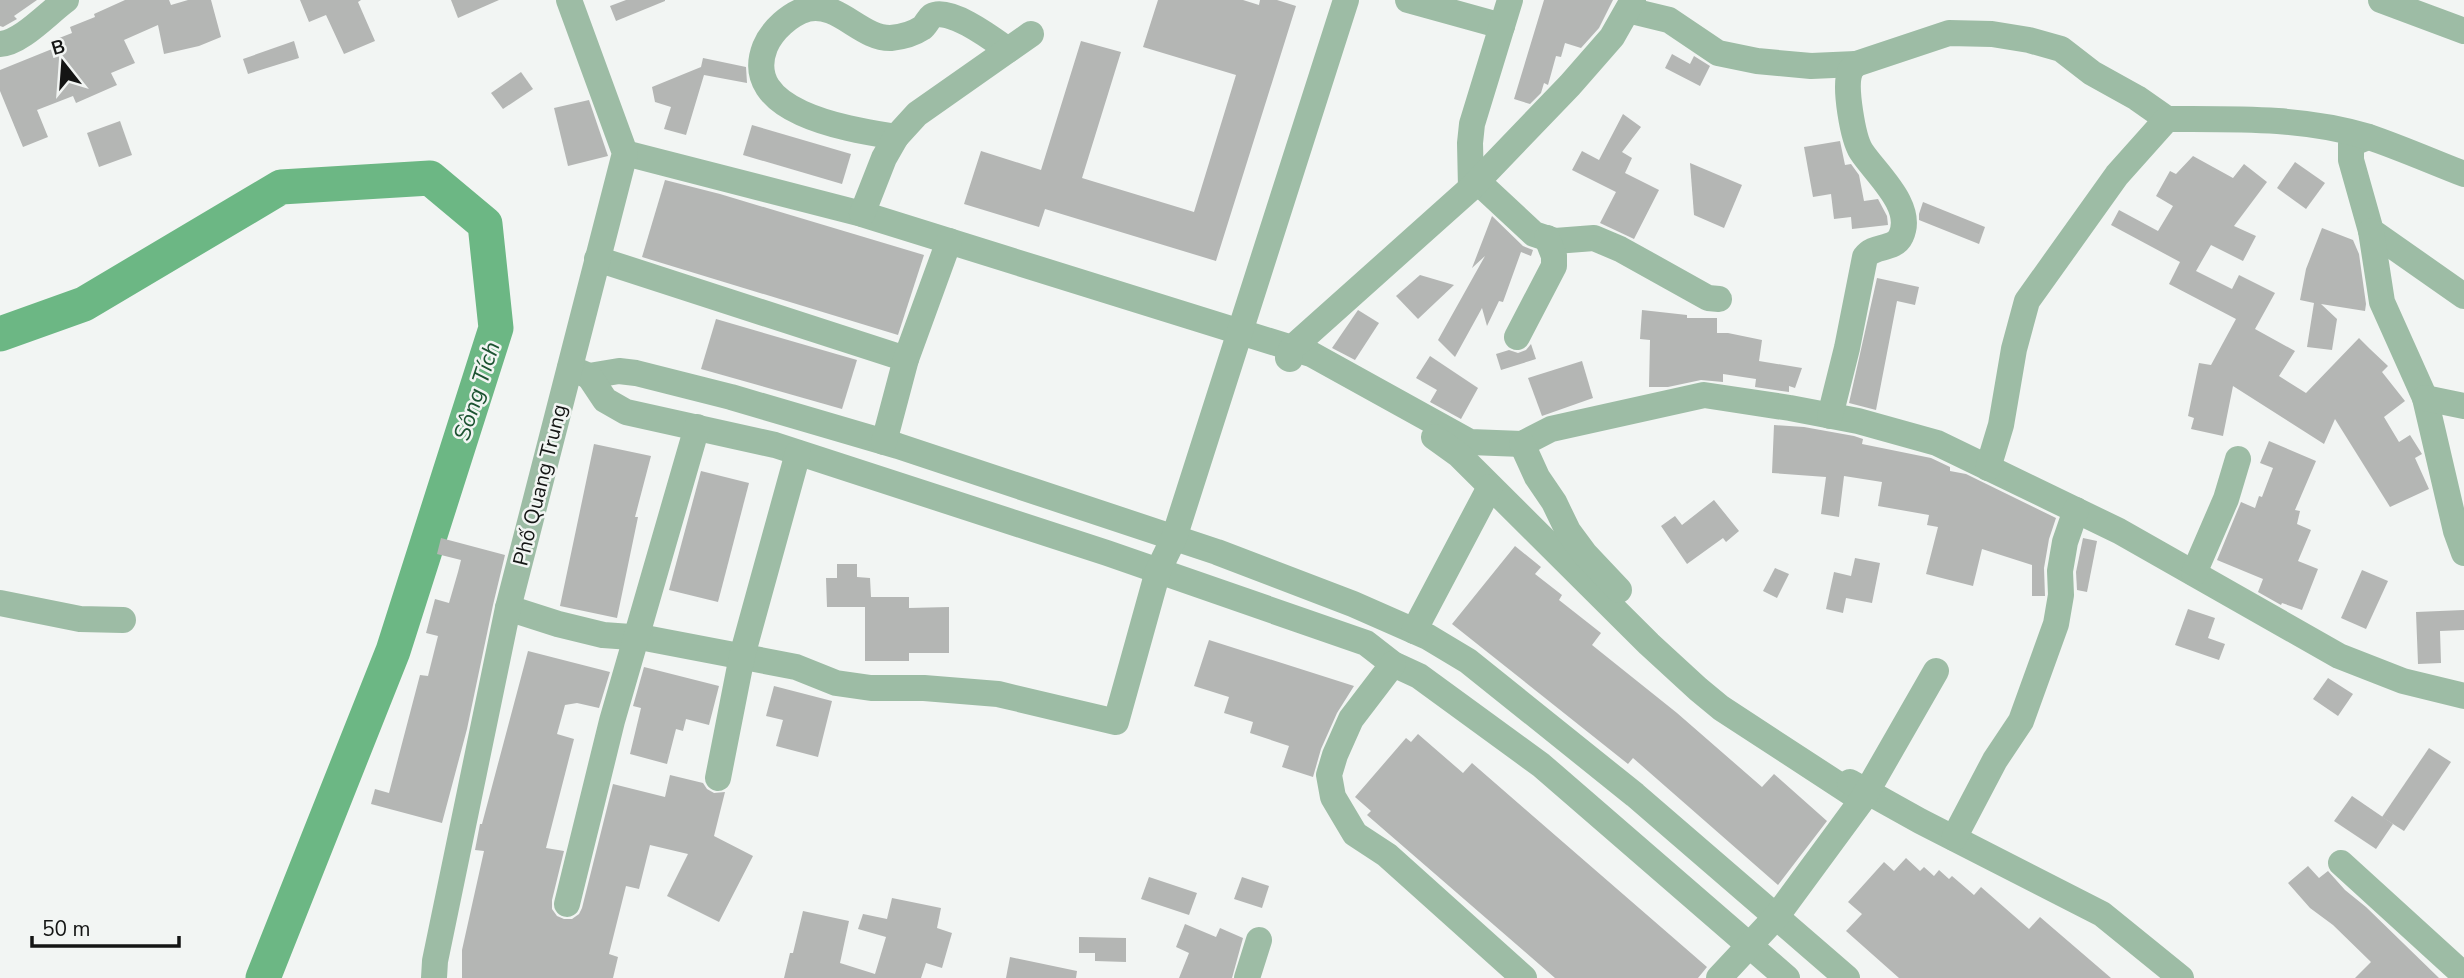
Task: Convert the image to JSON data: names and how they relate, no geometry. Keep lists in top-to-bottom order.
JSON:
{
  "streets": {
    "street": ["Phố Quang Trung"]
  },
  "water": ["Sông Tích"],
  "scale_bar": "50 m",
  "north": "top"
}
